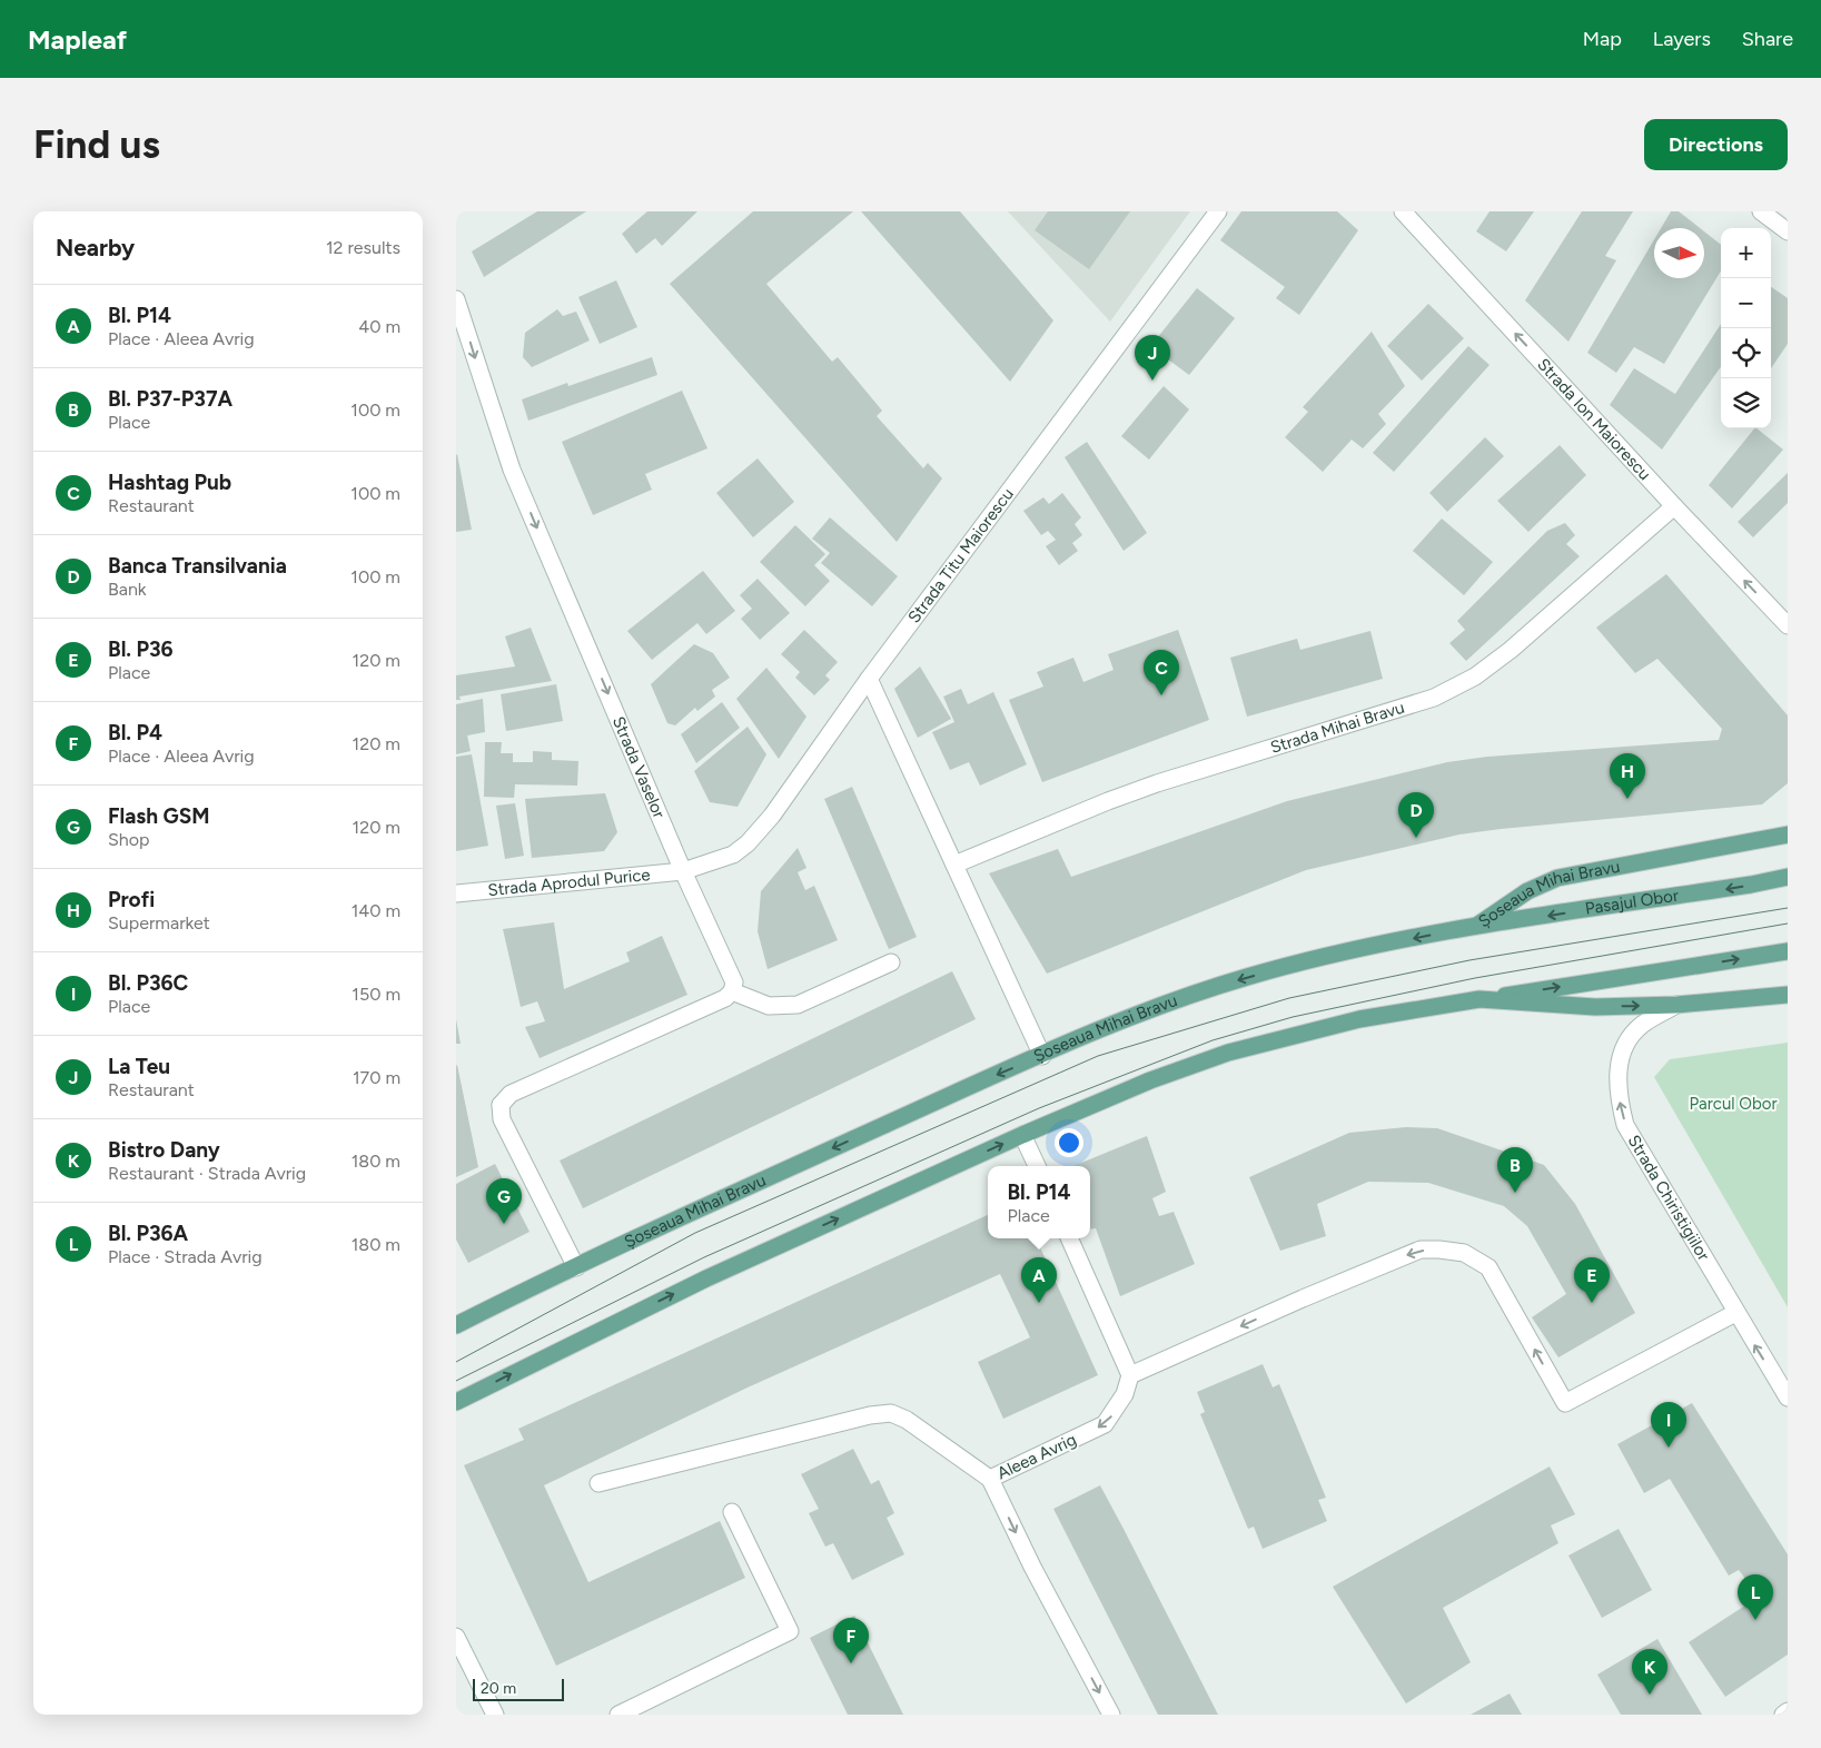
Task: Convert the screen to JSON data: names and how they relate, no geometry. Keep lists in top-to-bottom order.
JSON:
{
  "streets": {
    "main road": ["Șoseaua Mihai Bravu", "Pasajul Obor"],
    "street": [
      "Strada Ion Maiorescu",
      "Strada Titu Maiorescu",
      "Strada Mihai Bravu",
      "Strada Vaselor",
      "Strada Aprodul Purice",
      "Strada Chiristigiilor",
      "Aleea Avrig"
    ]
  },
  "crossings": [
    ["Strada Ion Maiorescu", "Strada Mihai Bravu"],
    ["Strada Titu Maiorescu", "Strada Vaselor"],
    ["Strada Titu Maiorescu", "Strada Aprodul Purice"],
    ["Strada Vaselor", "Strada Aprodul Purice"],
    ["Șoseaua Mihai Bravu", "Pasajul Obor"]
  ],
  "one_way": ["Strada Ion Maiorescu", "Strada Vaselor", "Strada Chiristigiilor"],
  "parks": ["Parcul Obor"],
  "scale_bar": "20 m",
  "north": "right",
  "page": {
    "header": "Mapleaf",
    "nav": ["Map", "Layers", "Share"],
    "buttons": "Directions",
    "title": "Find us",
    "heading": ["Nearby", "12 results"],
    "map_buttons": ["+", "−"],
    "list": [
      {
        "mark": "A",
        "name": "Bl. P14",
        "note": "Place · Aleea Avrig",
        "value": "40 m"
      },
      {
        "mark": "B",
        "name": "Bl. P37-P37A",
        "note": "Place",
        "value": "100 m"
      },
      {
        "mark": "C",
        "name": "Hashtag Pub",
        "note": "Restaurant",
        "value": "100 m"
      },
      {
        "mark": "D",
        "name": "Banca Transilvania",
        "note": "Bank",
        "value": "100 m"
      },
      {
        "mark": "E",
        "name": "Bl. P36",
        "note": "Place",
        "value": "120 m"
      },
      {
        "mark": "F",
        "name": "Bl. P4",
        "note": "Place · Aleea Avrig",
        "value": "120 m"
      },
      {
        "mark": "G",
        "name": "Flash GSM",
        "note": "Shop",
        "value": "120 m"
      },
      {
        "mark": "H",
        "name": "Profi",
        "note": "Supermarket",
        "value": "140 m"
      },
      {
        "mark": "I",
        "name": "Bl. P36C",
        "note": "Place",
        "value": "150 m"
      },
      {
        "mark": "J",
        "name": "La Teu",
        "note": "Restaurant",
        "value": "170 m"
      },
      {
        "mark": "K",
        "name": "Bistro Dany",
        "note": "Restaurant · Strada Avrig",
        "value": "180 m"
      },
      {
        "mark": "L",
        "name": "Bl. P36A",
        "note": "Place · Strada Avrig",
        "value": "180 m"
      }
    ],
    "pins": [
      "J",
      "C",
      "H",
      "D",
      "B",
      "G",
      "A",
      "E",
      "I",
      "L",
      "F",
      "K"
    ],
    "popup": ["Bl. P14", "Place"],
    "scale": "20 m"
  }
}
